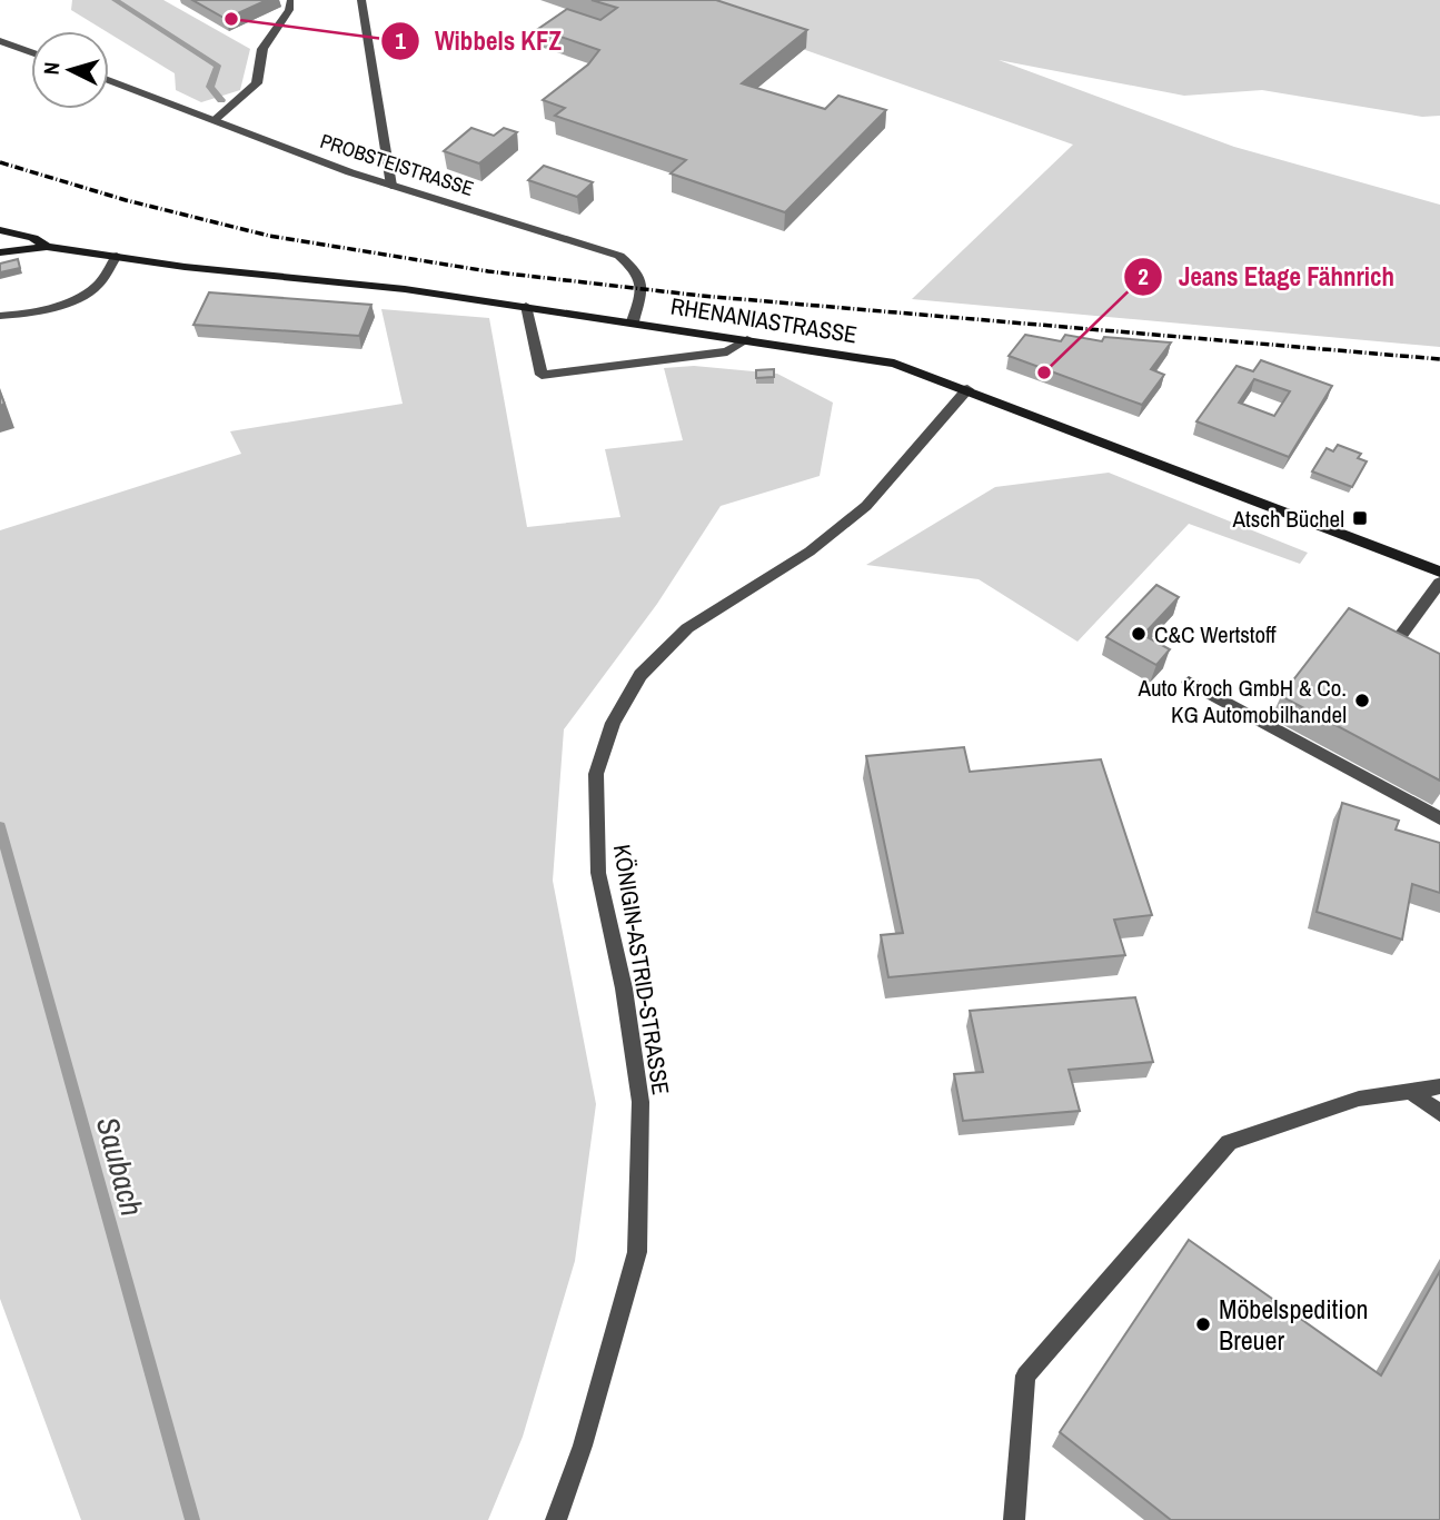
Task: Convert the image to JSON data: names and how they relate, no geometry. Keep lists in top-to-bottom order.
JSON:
{
  "streets": {
    "street": ["PROBSTEISTRASSE", "RHENANIASTRASSE", "KÖNIGIN-ASTRID-STRASSE"]
  },
  "crossings": [
    ["PROBSTEISTRASSE", "RHENANIASTRASSE"],
    ["RHENANIASTRASSE", "KÖNIGIN-ASTRID-STRASSE"]
  ],
  "water": ["Saubach"],
  "places": {
    "other": [
      "Wibbels KFZ",
      "Jeans Etage Fähnrich",
      "C&C Wertstoff",
      "Auto Kroch GmbH & Co. KG Automobilhandel",
      "Möbelspedition Breuer"
    ],
    "transit": ["Atsch Büchel"]
  },
  "north": "left"
}
